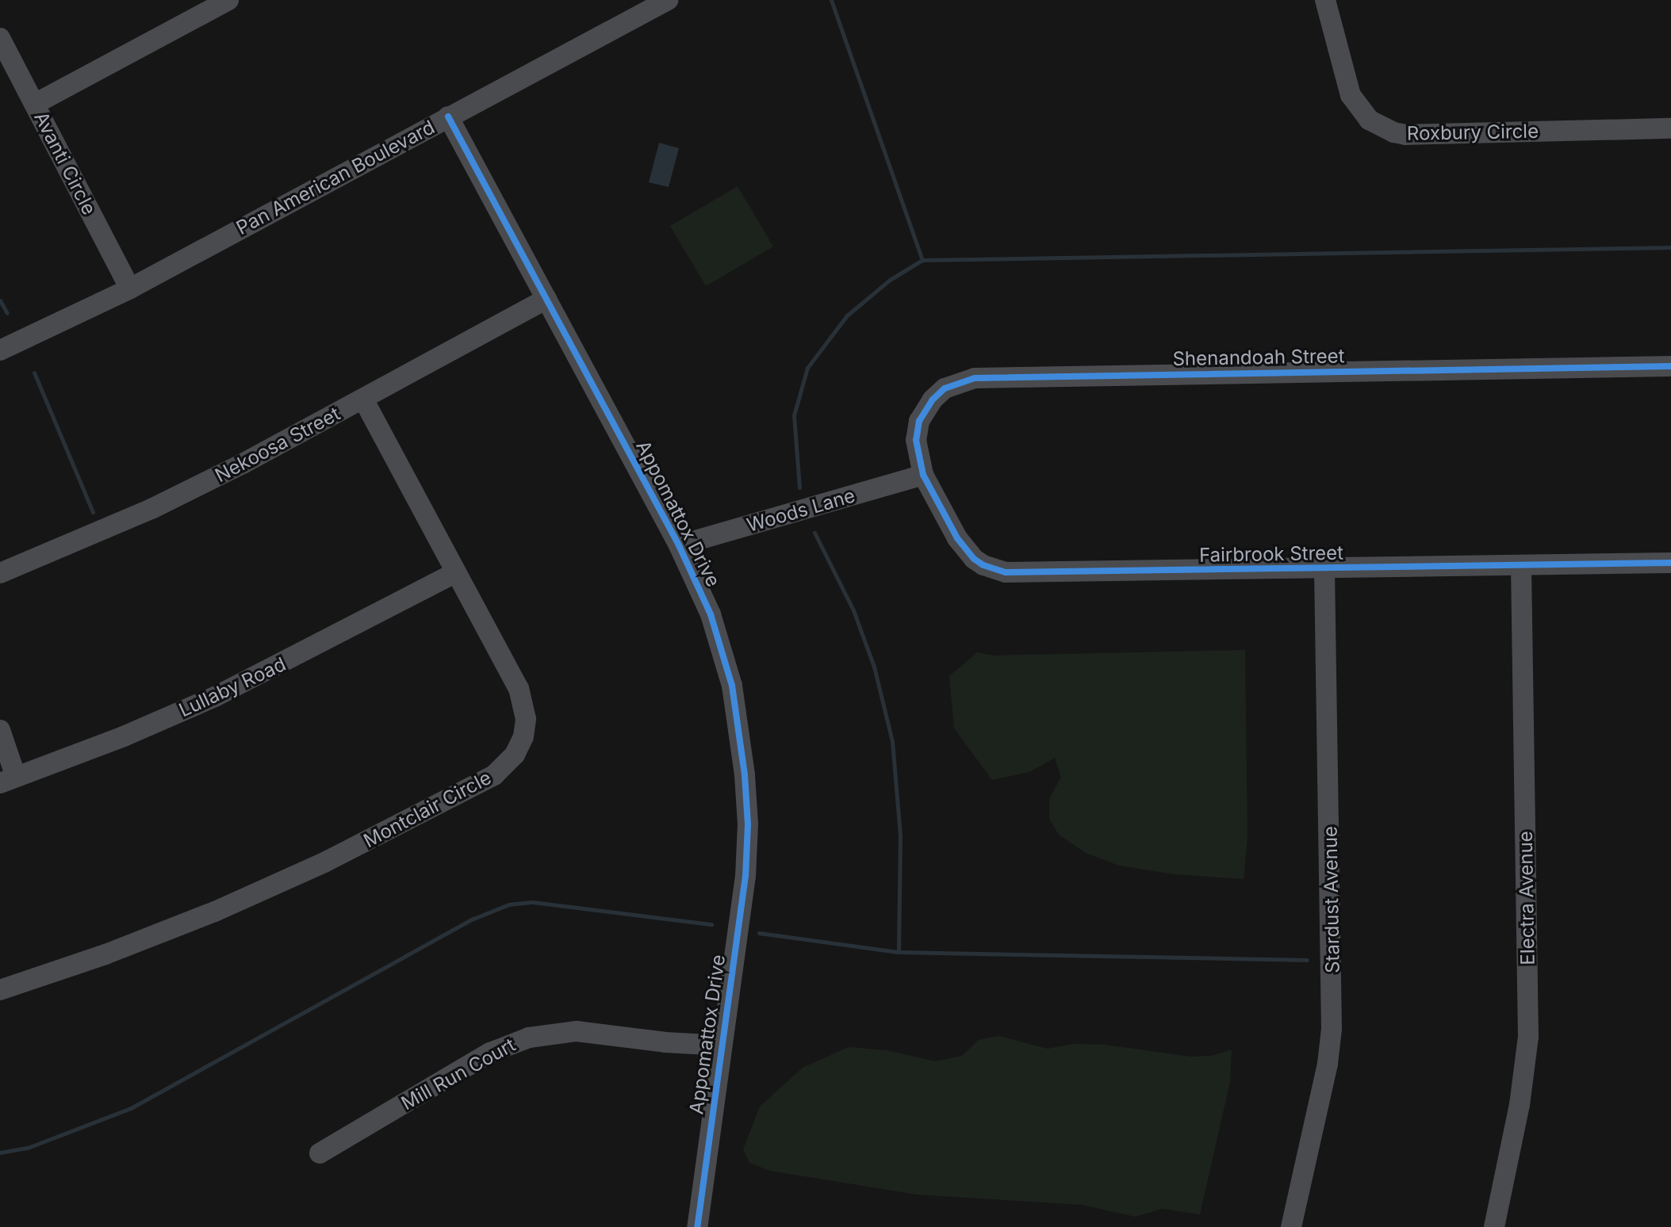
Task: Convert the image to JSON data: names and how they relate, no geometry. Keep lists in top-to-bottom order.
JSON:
{
  "streets": {
    "street": [
      "Roxbury Circle",
      "Avanti Circle",
      "Pan American Boulevard",
      "Shenandoah Street",
      "Nekoosa Street",
      "Woods Lane",
      "Appomattox Drive",
      "Fairbrook Street",
      "Lullaby Road",
      "Montclair Circle",
      "Electra Avenue",
      "Stardust Avenue",
      "Mill Run Court"
    ]
  },
  "crossings": [
    ["Avanti Circle", "Pan American Boulevard"],
    ["Pan American Boulevard", "Appomattox Drive"],
    ["Shenandoah Street", "Woods Lane"],
    ["Shenandoah Street", "Fairbrook Street"],
    ["Nekoosa Street", "Appomattox Drive"],
    ["Nekoosa Street", "Montclair Circle"],
    ["Woods Lane", "Appomattox Drive"],
    ["Woods Lane", "Fairbrook Street"],
    ["Appomattox Drive", "Mill Run Court"],
    ["Fairbrook Street", "Electra Avenue"],
    ["Fairbrook Street", "Stardust Avenue"],
    ["Lullaby Road", "Montclair Circle"]
  ]
}
